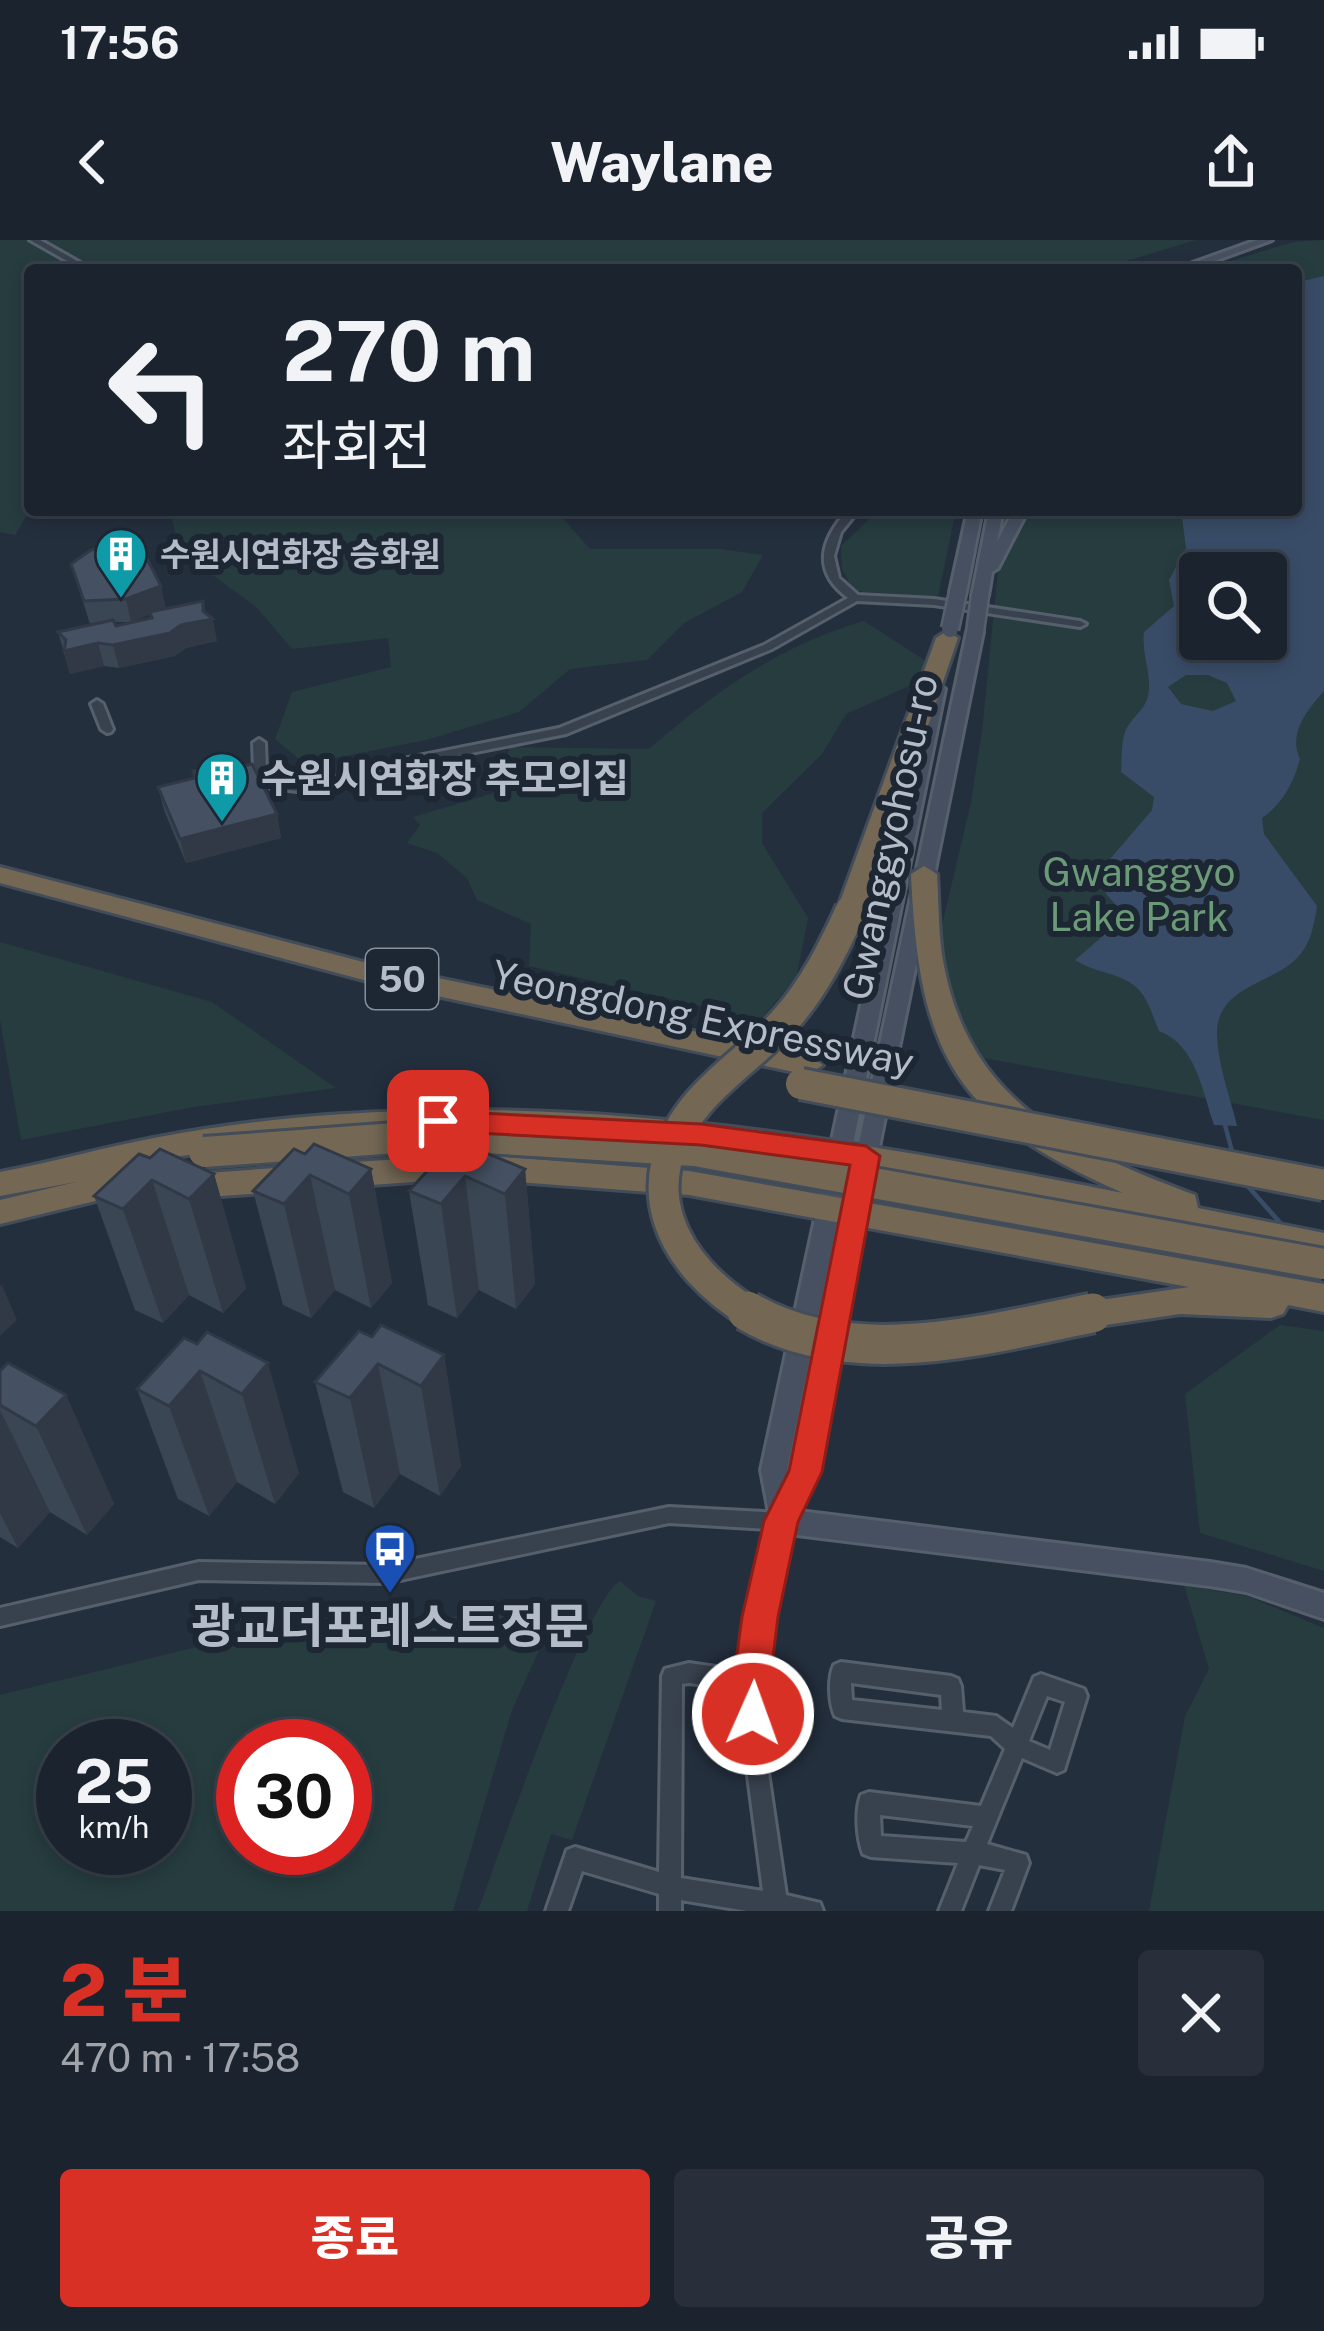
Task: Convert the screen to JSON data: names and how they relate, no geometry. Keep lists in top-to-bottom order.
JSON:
{
  "streets": {
    "highway": ["50", "Yeongdong Expressway"],
    "main road": ["Gwanggyohosu-ro"]
  },
  "parks": ["Gwanggyo Lake Park"],
  "places": {
    "building": ["수원시연화장 승화원", "수원시연화장 추모의집"],
    "bus stop": ["광교더포레스트정문"]
  },
  "page": {
    "status": "17:56",
    "header": "Waylane",
    "turn": ["270 m", "좌회전"],
    "speed": "25 km/h",
    "limit": "30",
    "heading": ["2 분", "470 m · 17:58"],
    "buttons": ["종료", "공유"]
  }
}
